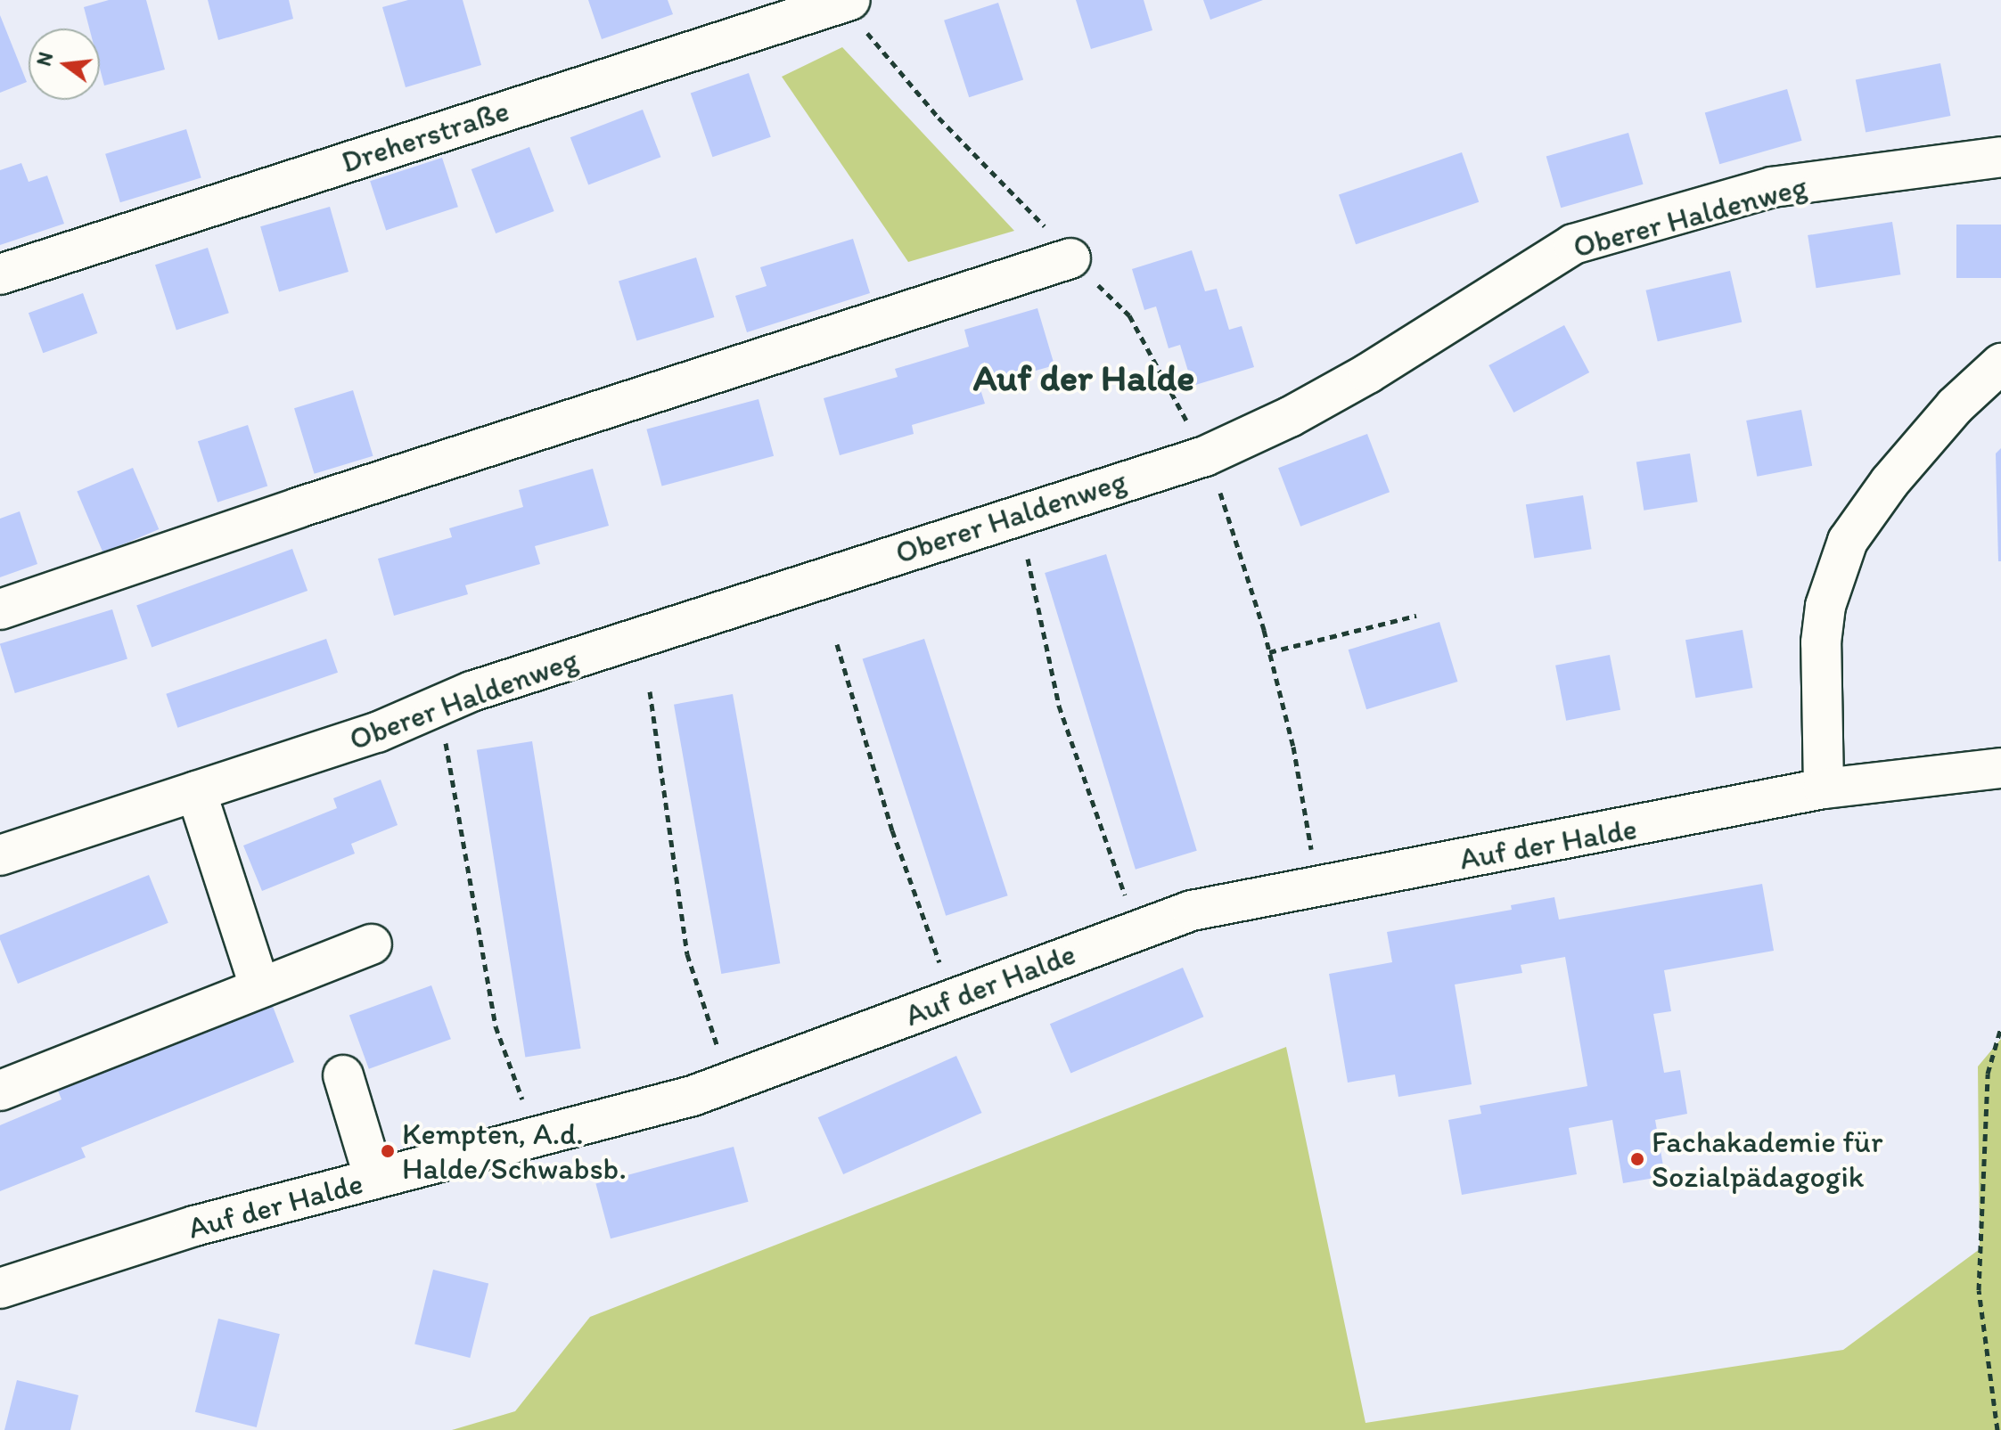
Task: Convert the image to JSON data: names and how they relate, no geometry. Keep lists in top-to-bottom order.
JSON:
{
  "streets": {
    "street": ["Dreherstraße", "Oberer Haldenweg", "Auf der Halde"]
  },
  "districts": ["Auf der Halde"],
  "places": ["Kempten, A.d. Halde/Schwabsb.", "Fachakademie für Sozialpädagogik"],
  "north": "left"
}
